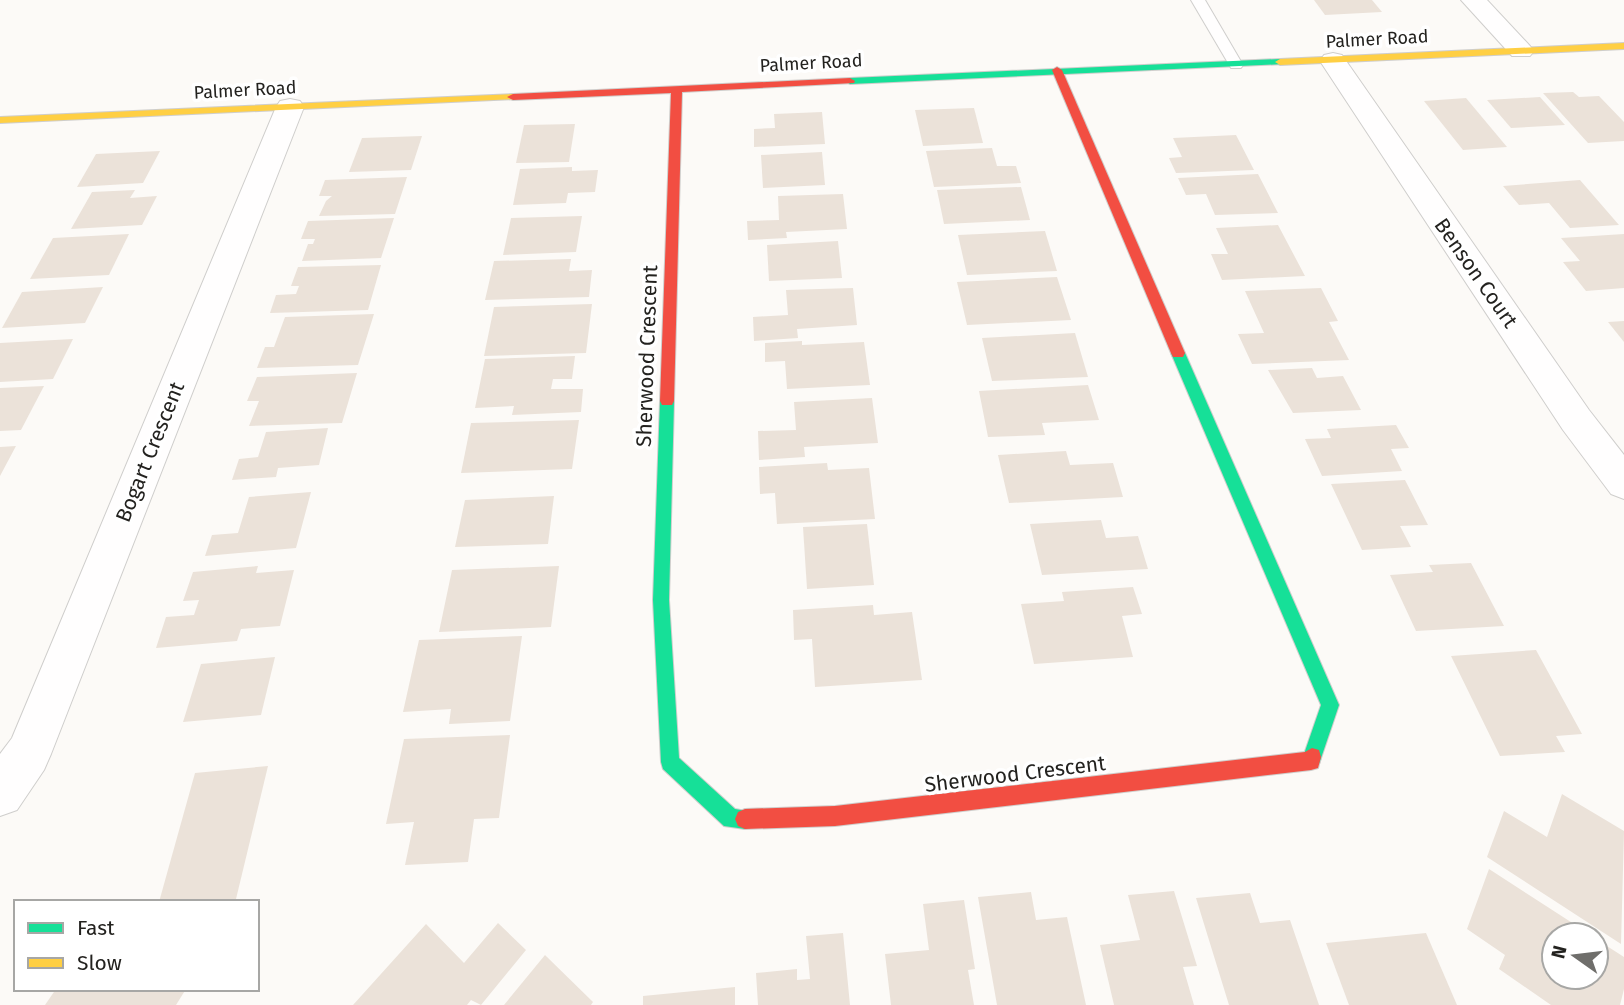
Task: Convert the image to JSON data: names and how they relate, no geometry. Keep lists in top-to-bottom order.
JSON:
{
  "streets": {
    "street": [
      "Palmer Road",
      "Benson Court",
      "Sherwood Crescent",
      "Bogart Crescent"
    ]
  },
  "crossings": [
    ["Palmer Road", "Benson Court"],
    ["Palmer Road", "Sherwood Crescent"],
    ["Palmer Road", "Bogart Crescent"]
  ],
  "legend": ["Fast", "Slow"],
  "north": "left"
}
